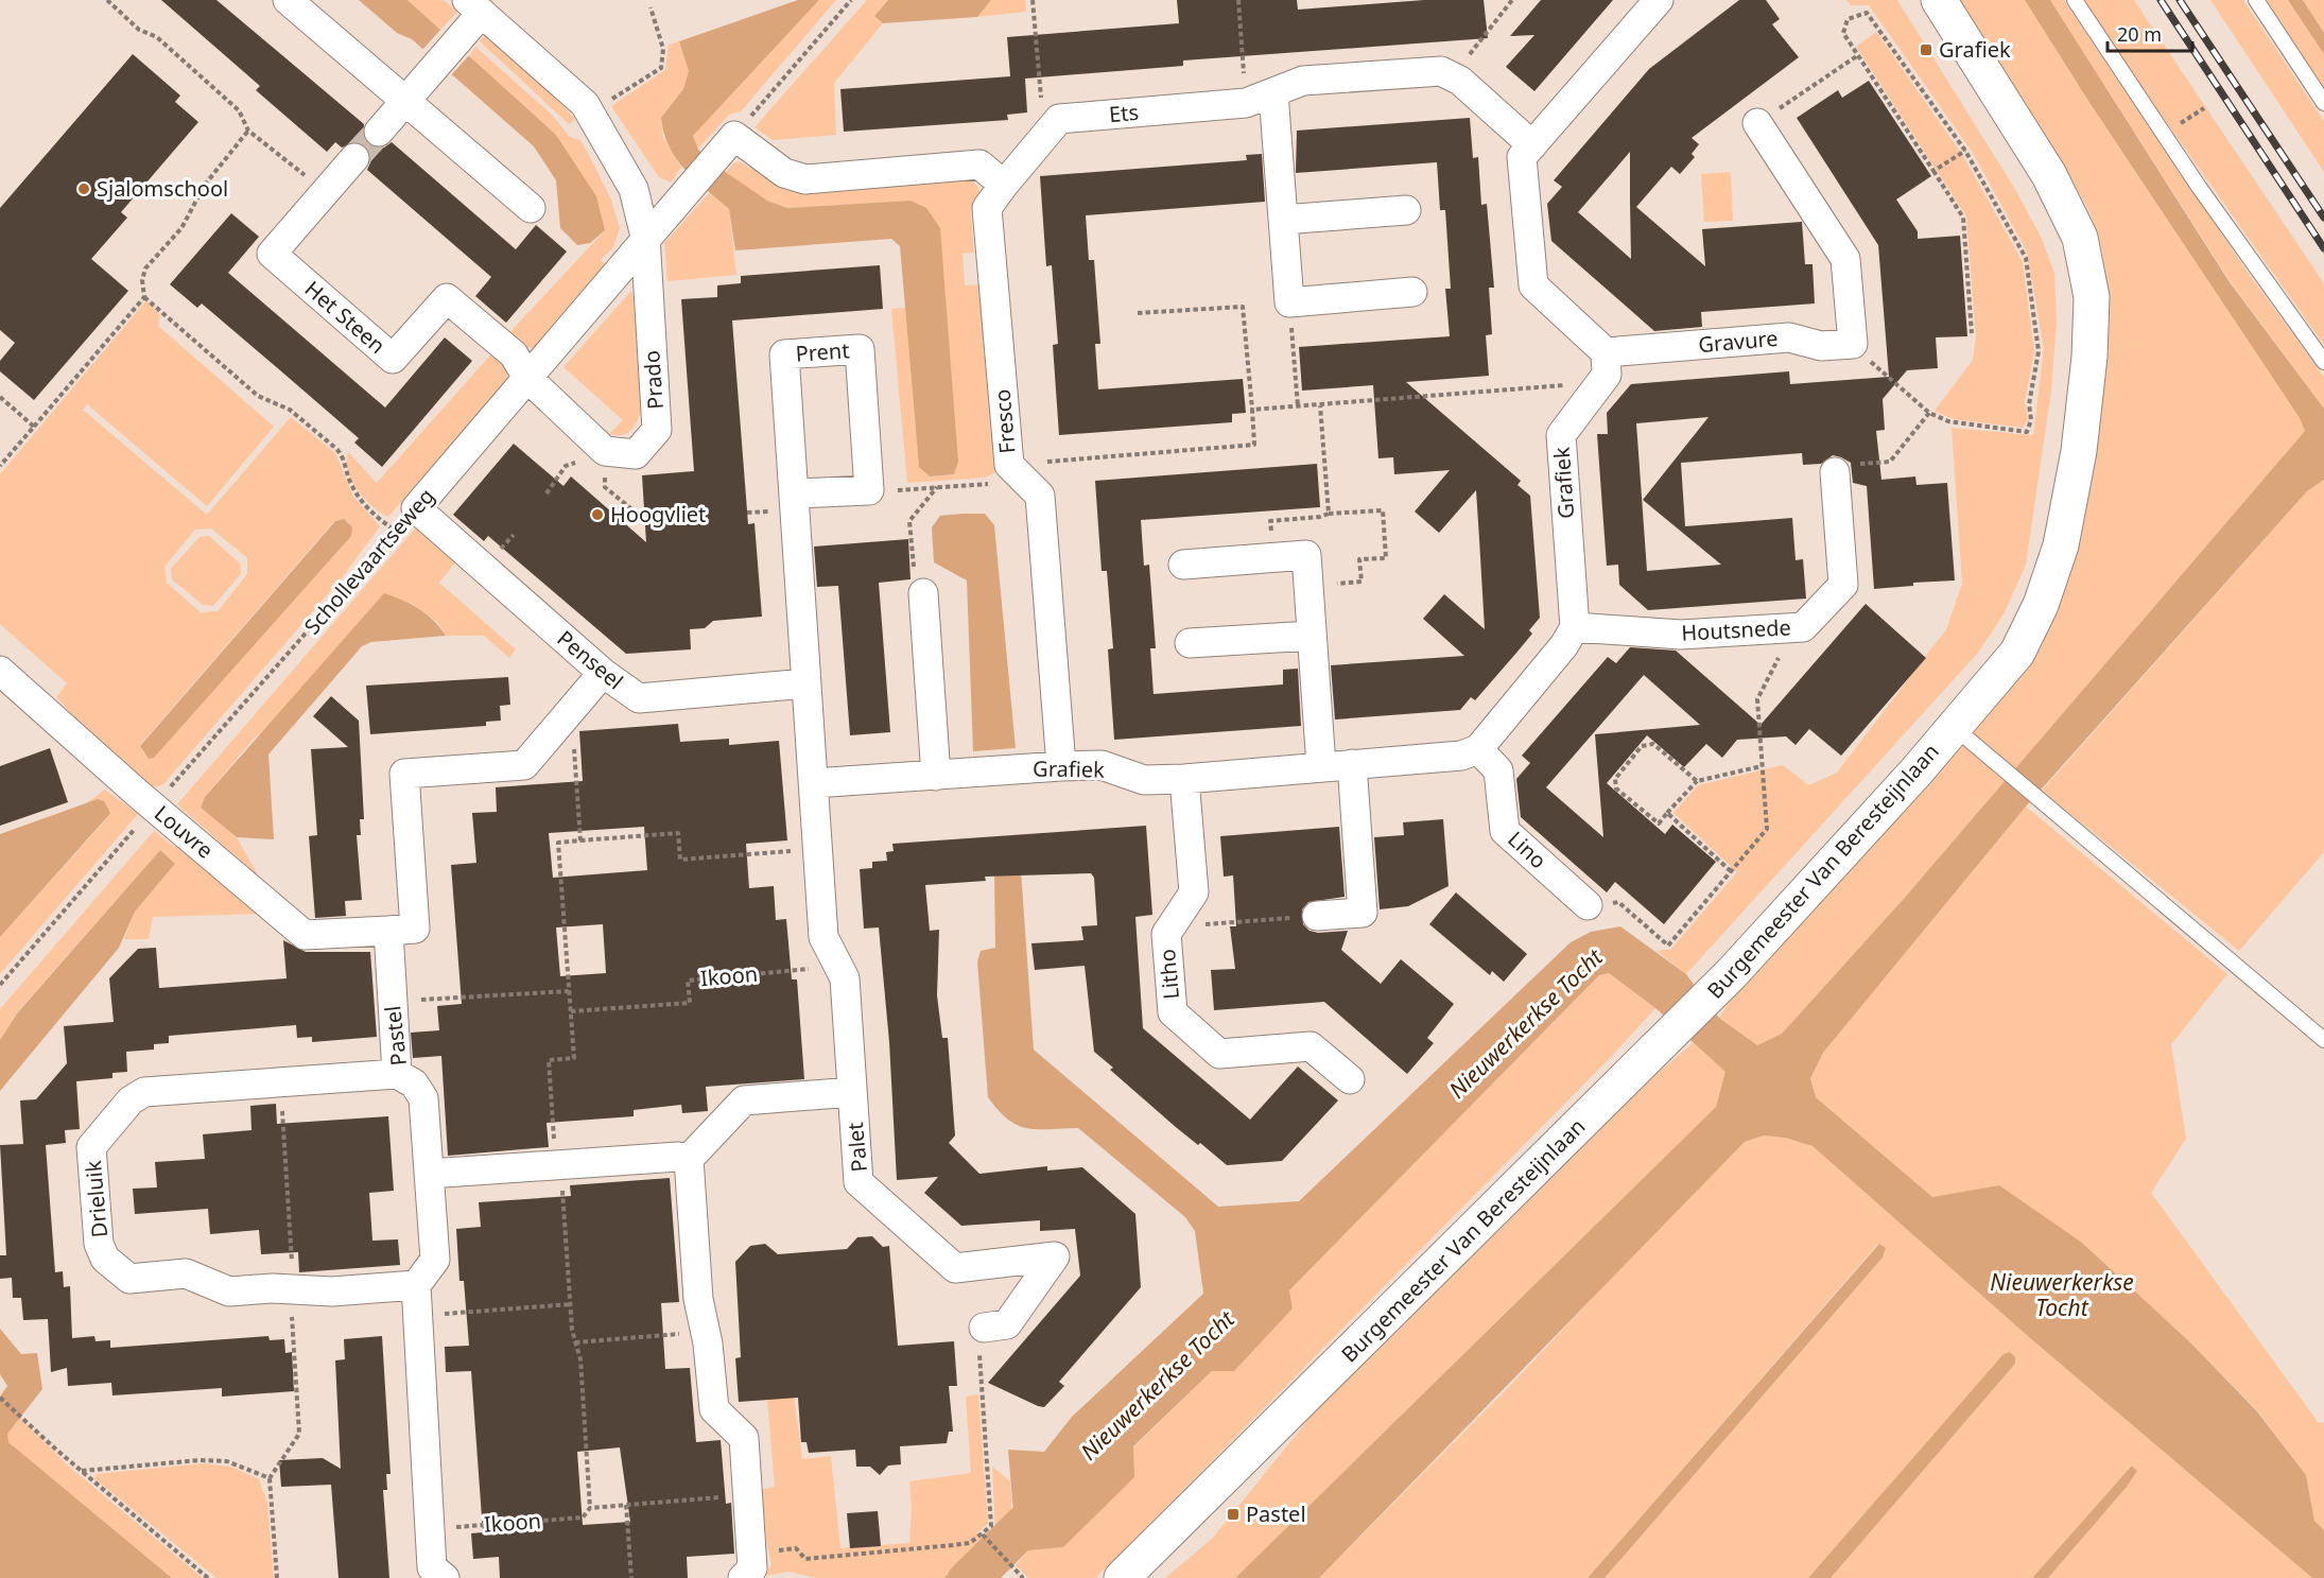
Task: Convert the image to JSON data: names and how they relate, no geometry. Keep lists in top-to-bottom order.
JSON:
{
  "streets": {
    "main road": ["Burgemeester Van Beresteijnlaan"],
    "street": [
      "Ets",
      "Het Steen",
      "Gravure",
      "Prent",
      "Prado",
      "Fresco",
      "Grafiek",
      "Schollevaartseweg",
      "Houtsnede",
      "Penseel",
      "Louvre",
      "Lino",
      "Litho",
      "Pastel",
      "Palet",
      "Drieluik"
    ],
    "path": ["Ikoon"]
  },
  "crossings": [
    ["Het Steen", "Schollevaartseweg"],
    ["Gravure", "Grafiek"],
    ["Prent", "Grafiek"],
    ["Prent", "Penseel"],
    ["Prent", "Palet"],
    ["Prado", "Schollevaartseweg"],
    ["Fresco", "Grafiek"],
    ["Grafiek", "Houtsnede"],
    ["Grafiek", "Lino"],
    ["Grafiek", "Litho"],
    ["Grafiek", "Palet"],
    ["Schollevaartseweg", "Penseel"],
    ["Schollevaartseweg", "Louvre"],
    ["Louvre", "Pastel"],
    ["Ikoon", "Palet"],
    ["Pastel", "Drieluik"]
  ],
  "water": ["Nieuwerkerkse Tocht"],
  "places": {
    "transit": ["Grafiek", "Pastel"],
    "other": ["Sjalomschool", "Hoogvliet"]
  },
  "scale_bar": "20 m"
}
